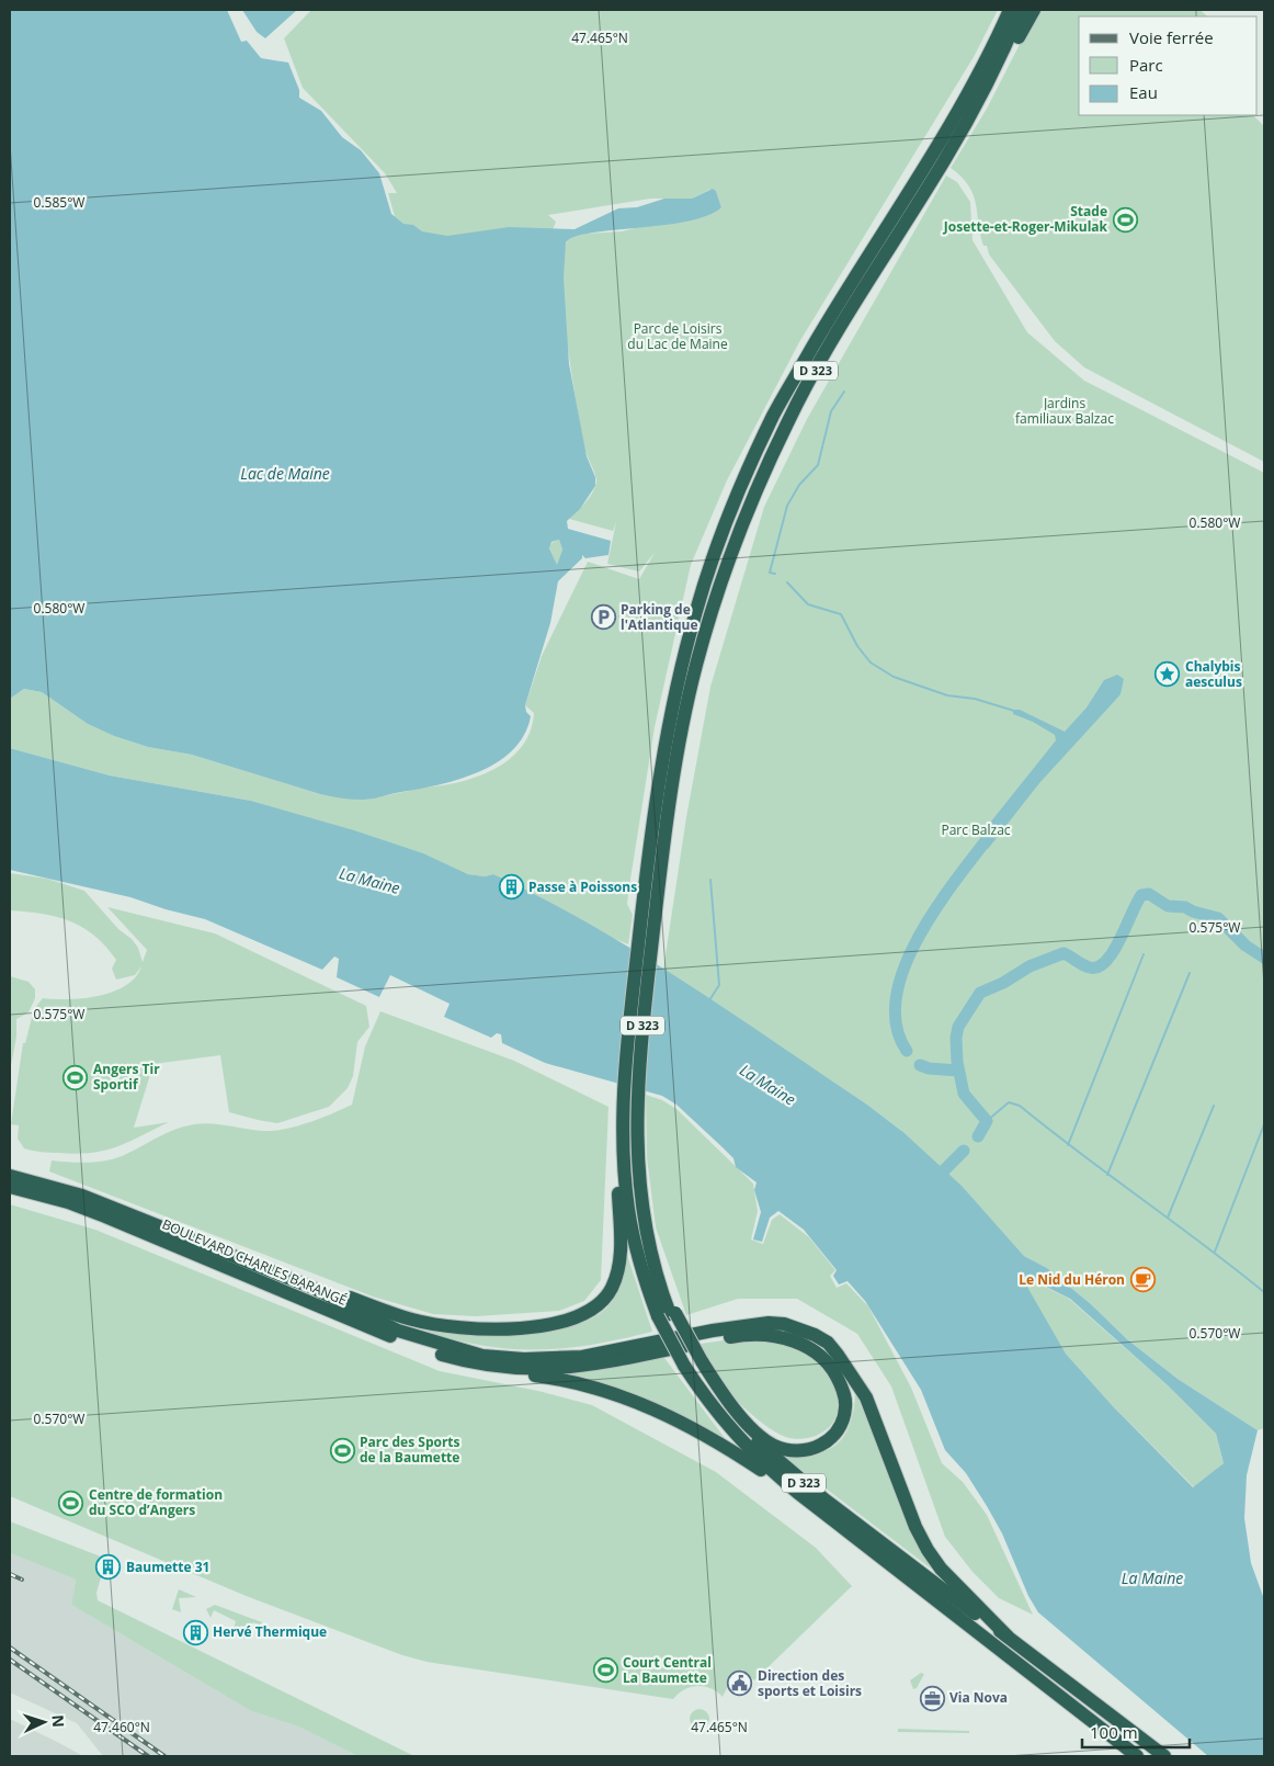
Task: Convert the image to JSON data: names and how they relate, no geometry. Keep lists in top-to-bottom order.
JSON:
{
  "streets": {
    "highway": ["D 323", "BOULEVARD CHARLES BARANGÉ"]
  },
  "crossings": [
    ["D 323", "BOULEVARD CHARLES BARANGÉ"]
  ],
  "water": ["Lac de Maine", "La Maine"],
  "parks": ["Parc de Loisirs du Lac de Maine", "Jardins familiaux Balzac", "Parc Balzac"],
  "places": {
    "sports": [
      "Stade Josette-et-Roger-Mikulak",
      "Angers Tir Sportif",
      "Parc des Sports de la Baumette",
      "Centre de formation du SCO d’Angers",
      "Court Central La Baumette"
    ],
    "parking": ["Parking de l'Atlantique"],
    "place": ["Chalybis aesculus"],
    "building": ["Passe à Poissons", "Baumette 31", "Hervé Thermique"],
    "cafe": ["Le Nid du Héron"],
    "public building": ["Direction des sports et Loisirs"],
    "office": ["Via Nova"]
  },
  "legend": ["Voie ferrée", "Parc", "Eau"],
  "scale_bar": "100 m",
  "north": "right",
  "coordinates": [
    "47.465°N",
    "0.585°W",
    "0.580°W",
    "0.575°W",
    "0.570°W",
    "47.460°N"
  ]
}
